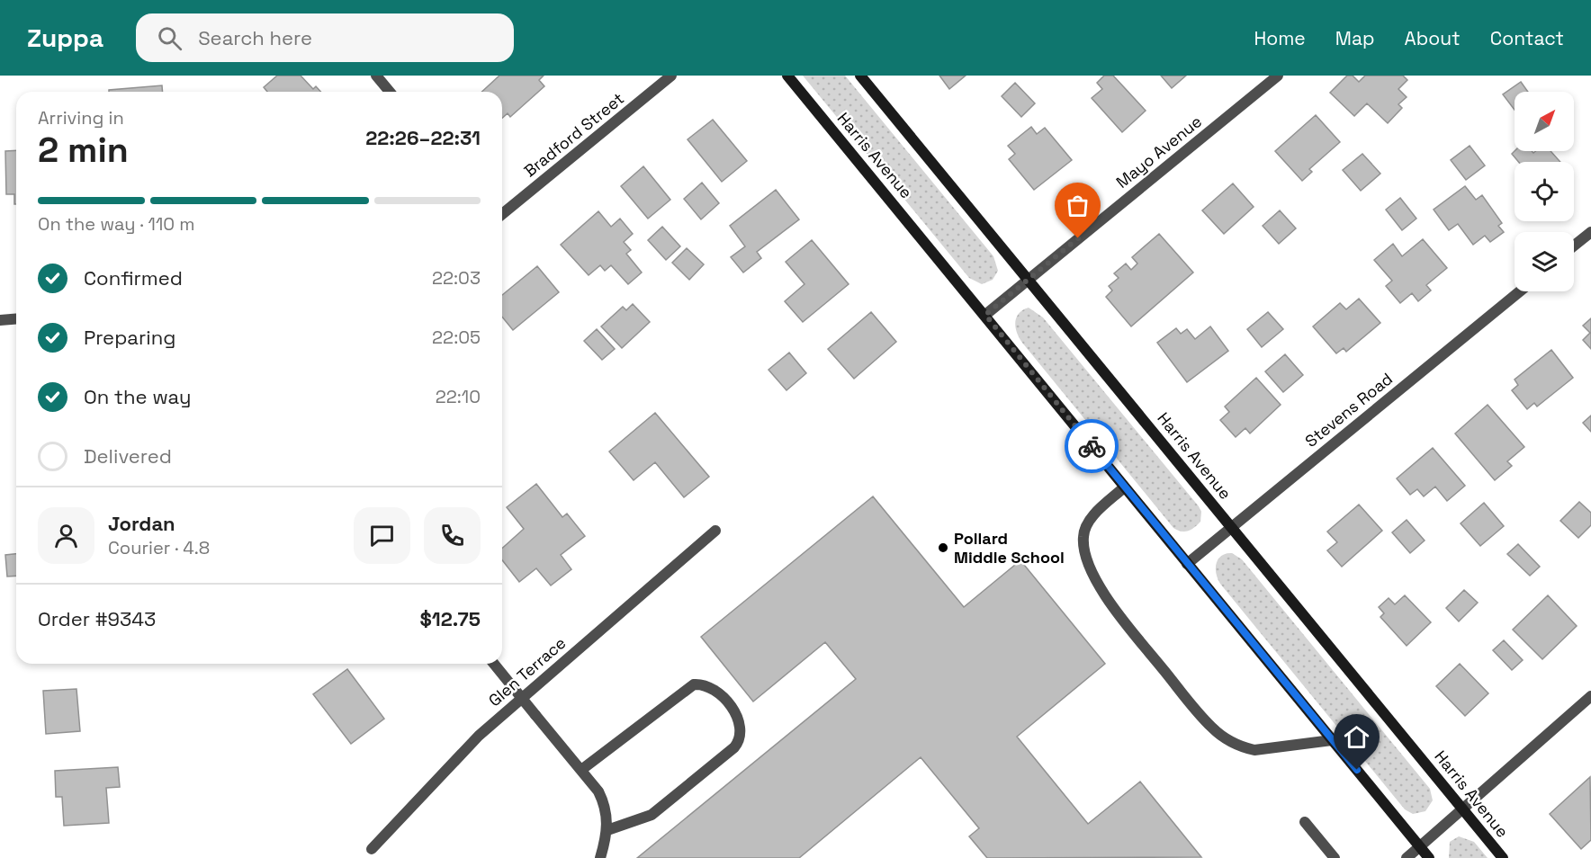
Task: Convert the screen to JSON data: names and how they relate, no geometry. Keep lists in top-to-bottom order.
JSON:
{
  "streets": {
    "street": [
      "Bradford Street",
      "Mayo Avenue",
      "Harris Avenue",
      "Stevens Road",
      "Glen Terrace"
    ]
  },
  "crossings": [
    ["Mayo Avenue", "Harris Avenue"],
    ["Harris Avenue", "Stevens Road"]
  ],
  "places": ["Pollard Middle School"],
  "north": "top right",
  "page": {
    "header": "Zuppa",
    "search": "Search here",
    "nav": [
      "Home",
      "Map",
      "About",
      "Contact"
    ],
    "heading": ["2 min", "Arriving in", "22:26–22:31"],
    "panel": [
      "Jordan",
      "Courier · 4.8",
      "Order #9343",
      "$12.75"
    ],
    "bar": "On the way · 110 m",
    "list": [
      ["Confirmed", "22:03"],
      ["Preparing", "22:05"],
      ["On the way", "22:10"],
      "Delivered"
    ]
  }
}
